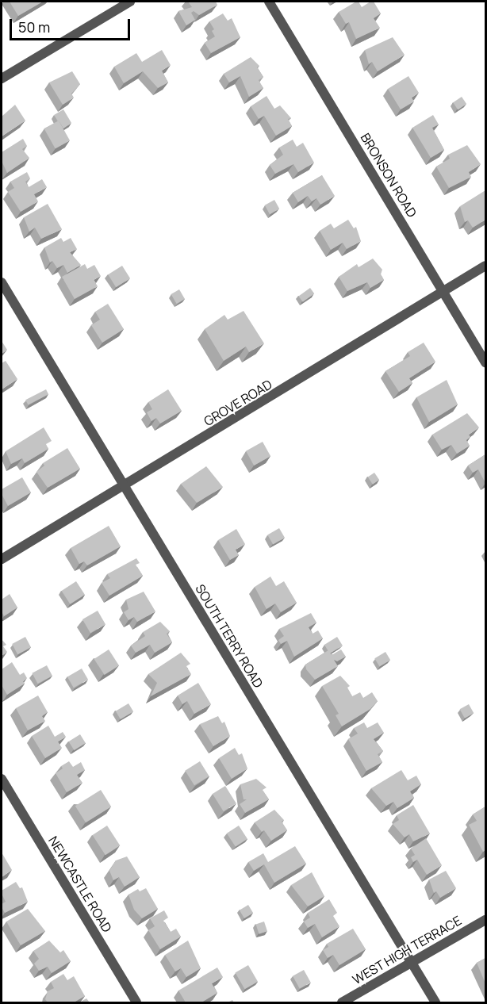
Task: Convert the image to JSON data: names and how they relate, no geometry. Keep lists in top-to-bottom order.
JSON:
{
  "streets": {
    "street": [
      "BRONSON ROAD",
      "GROVE ROAD",
      "SOUTH TERRY ROAD",
      "NEWCASTLE ROAD",
      "WEST HIGH TERRACE"
    ]
  },
  "crossings": [
    ["BRONSON ROAD", "GROVE ROAD"],
    ["GROVE ROAD", "SOUTH TERRY ROAD"],
    ["SOUTH TERRY ROAD", "WEST HIGH TERRACE"]
  ],
  "scale_bar": "50 m"
}
